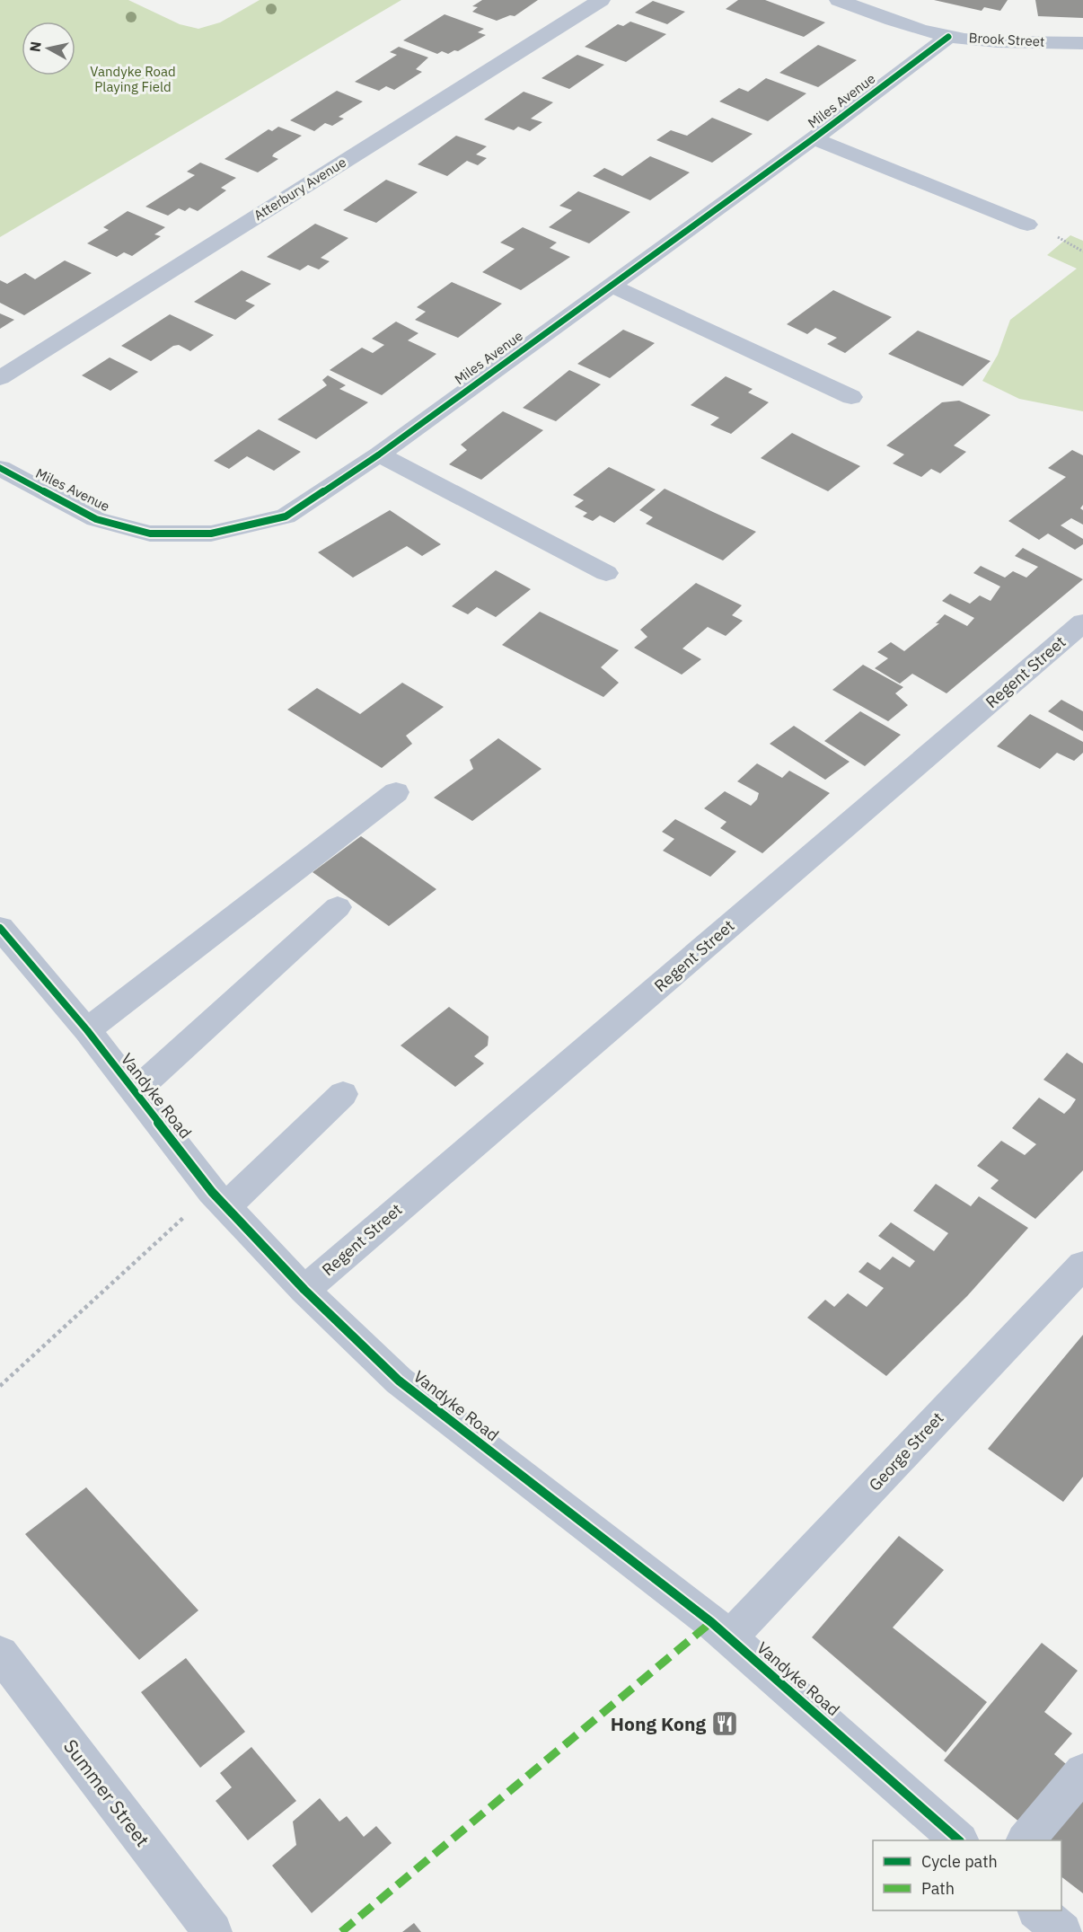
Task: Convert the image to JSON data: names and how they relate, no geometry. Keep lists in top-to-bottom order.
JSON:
{
  "streets": {
    "street": [
      "Brook Street",
      "Miles Avenue",
      "Atterbury Avenue",
      "Regent Street",
      "Vandyke Road",
      "George Street",
      "Summer Street"
    ]
  },
  "crossings": [
    ["Brook Street", "Miles Avenue"],
    ["Regent Street", "Vandyke Road"],
    ["Vandyke Road", "George Street"]
  ],
  "parks": ["Vandyke Road Playing Field"],
  "places": {
    "restaurant": ["Hong Kong"]
  },
  "legend": ["Cycle path", "Path"],
  "north": "left"
}
